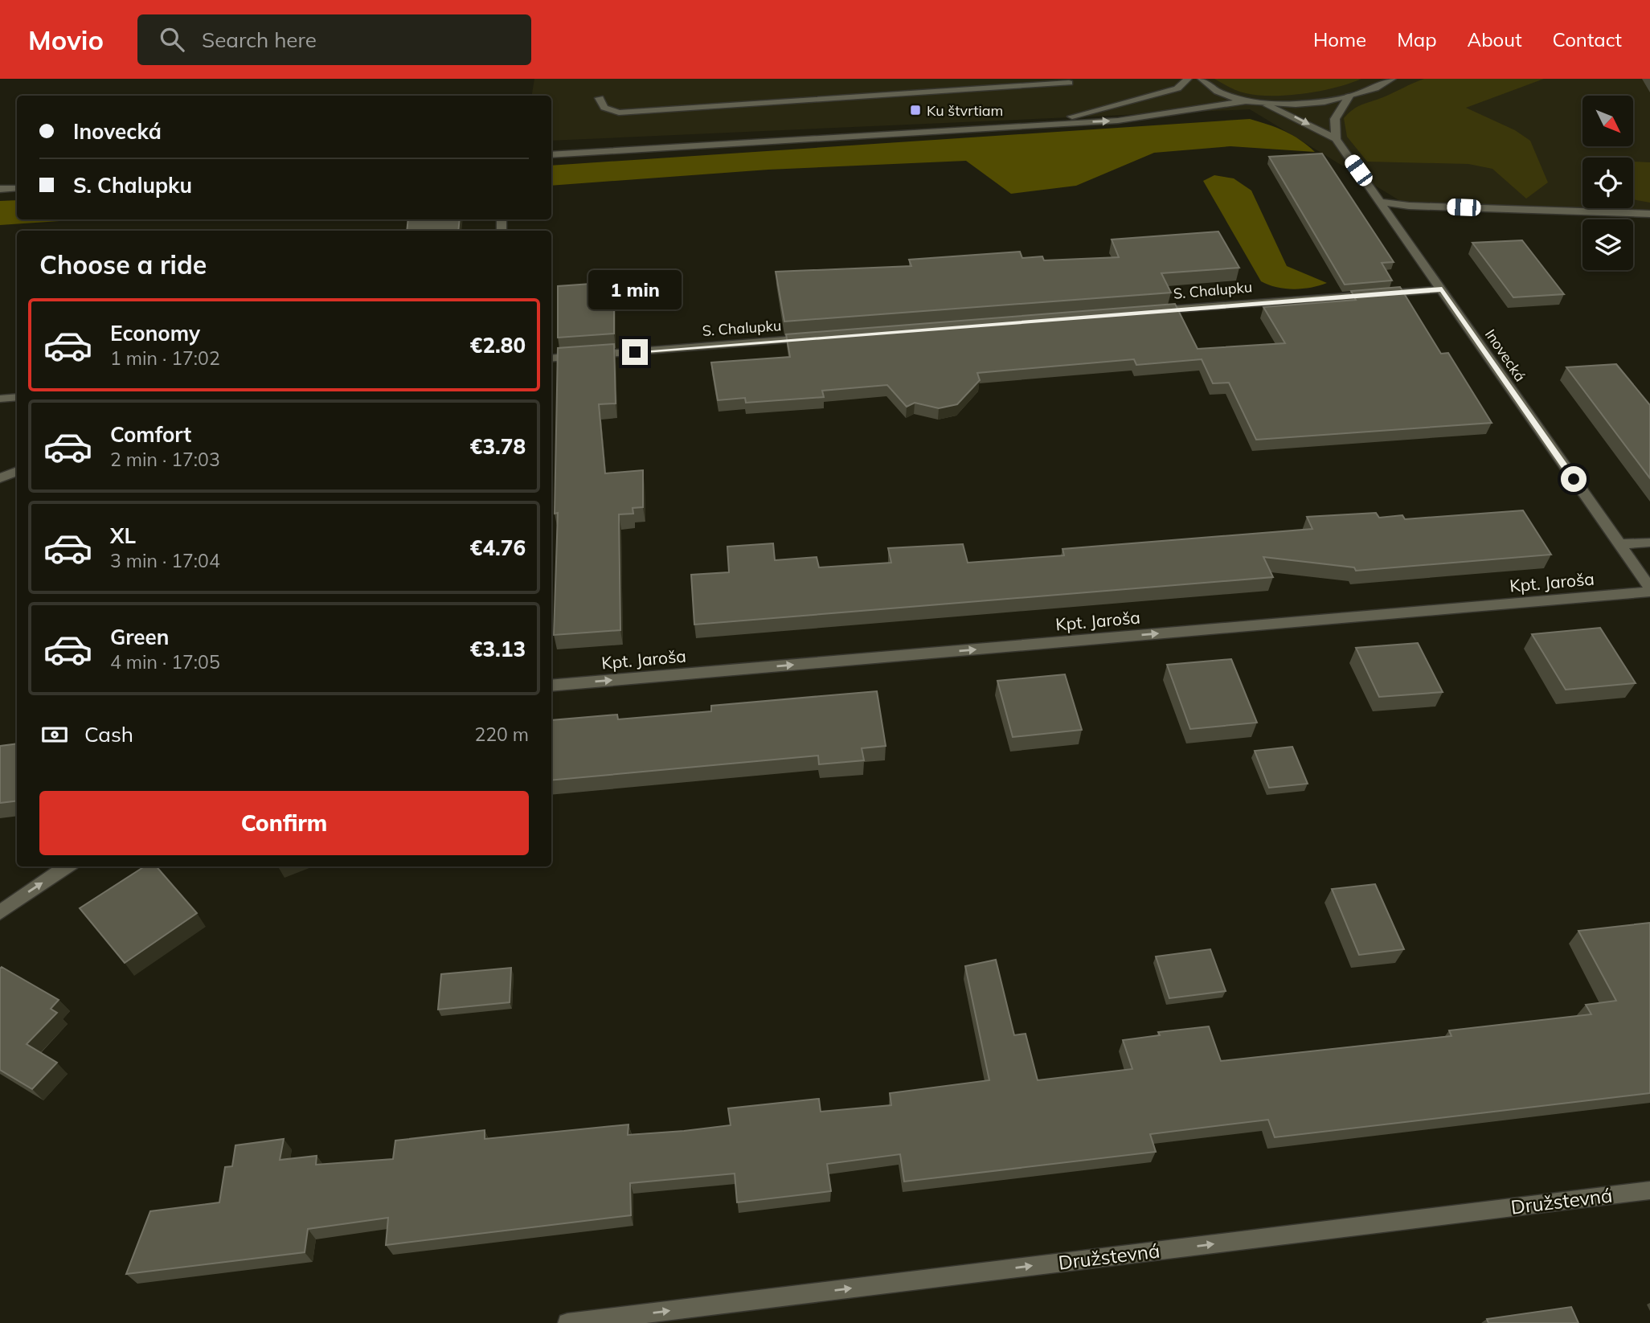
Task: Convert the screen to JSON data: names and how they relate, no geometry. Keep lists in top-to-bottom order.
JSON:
{
  "streets": {
    "street": [
      "S. Chalupku",
      "Inovecká",
      "Kpt. Jaroša",
      "Družstevná"
    ]
  },
  "crossings": [
    ["S. Chalupku", "Inovecká"],
    ["Inovecká", "Kpt. Jaroša"]
  ],
  "one_way": ["Kpt. Jaroša", "Družstevná"],
  "places": {
    "transit": ["Ku štvrtiam"]
  },
  "north": "bottom right",
  "page": {
    "header": "Movio",
    "search": "Search here",
    "nav": [
      "Home",
      "Map",
      "About",
      "Contact"
    ],
    "banner": ["Inovecká", "S. Chalupku"],
    "heading": "Choose a ride",
    "bubble": "1 min",
    "list": [
      {
        "name": "Economy",
        "note": "1 min · 17:02",
        "value": "€2.80"
      },
      {
        "name": "Comfort",
        "note": "2 min · 17:03",
        "value": "€3.78"
      },
      {
        "name": "XL",
        "note": "3 min · 17:04",
        "value": "€4.76"
      },
      {
        "name": "Green",
        "note": "4 min · 17:05",
        "value": "€3.13"
      }
    ],
    "pay": ["Cash", "220 m"],
    "buttons": "Confirm"
  }
}
